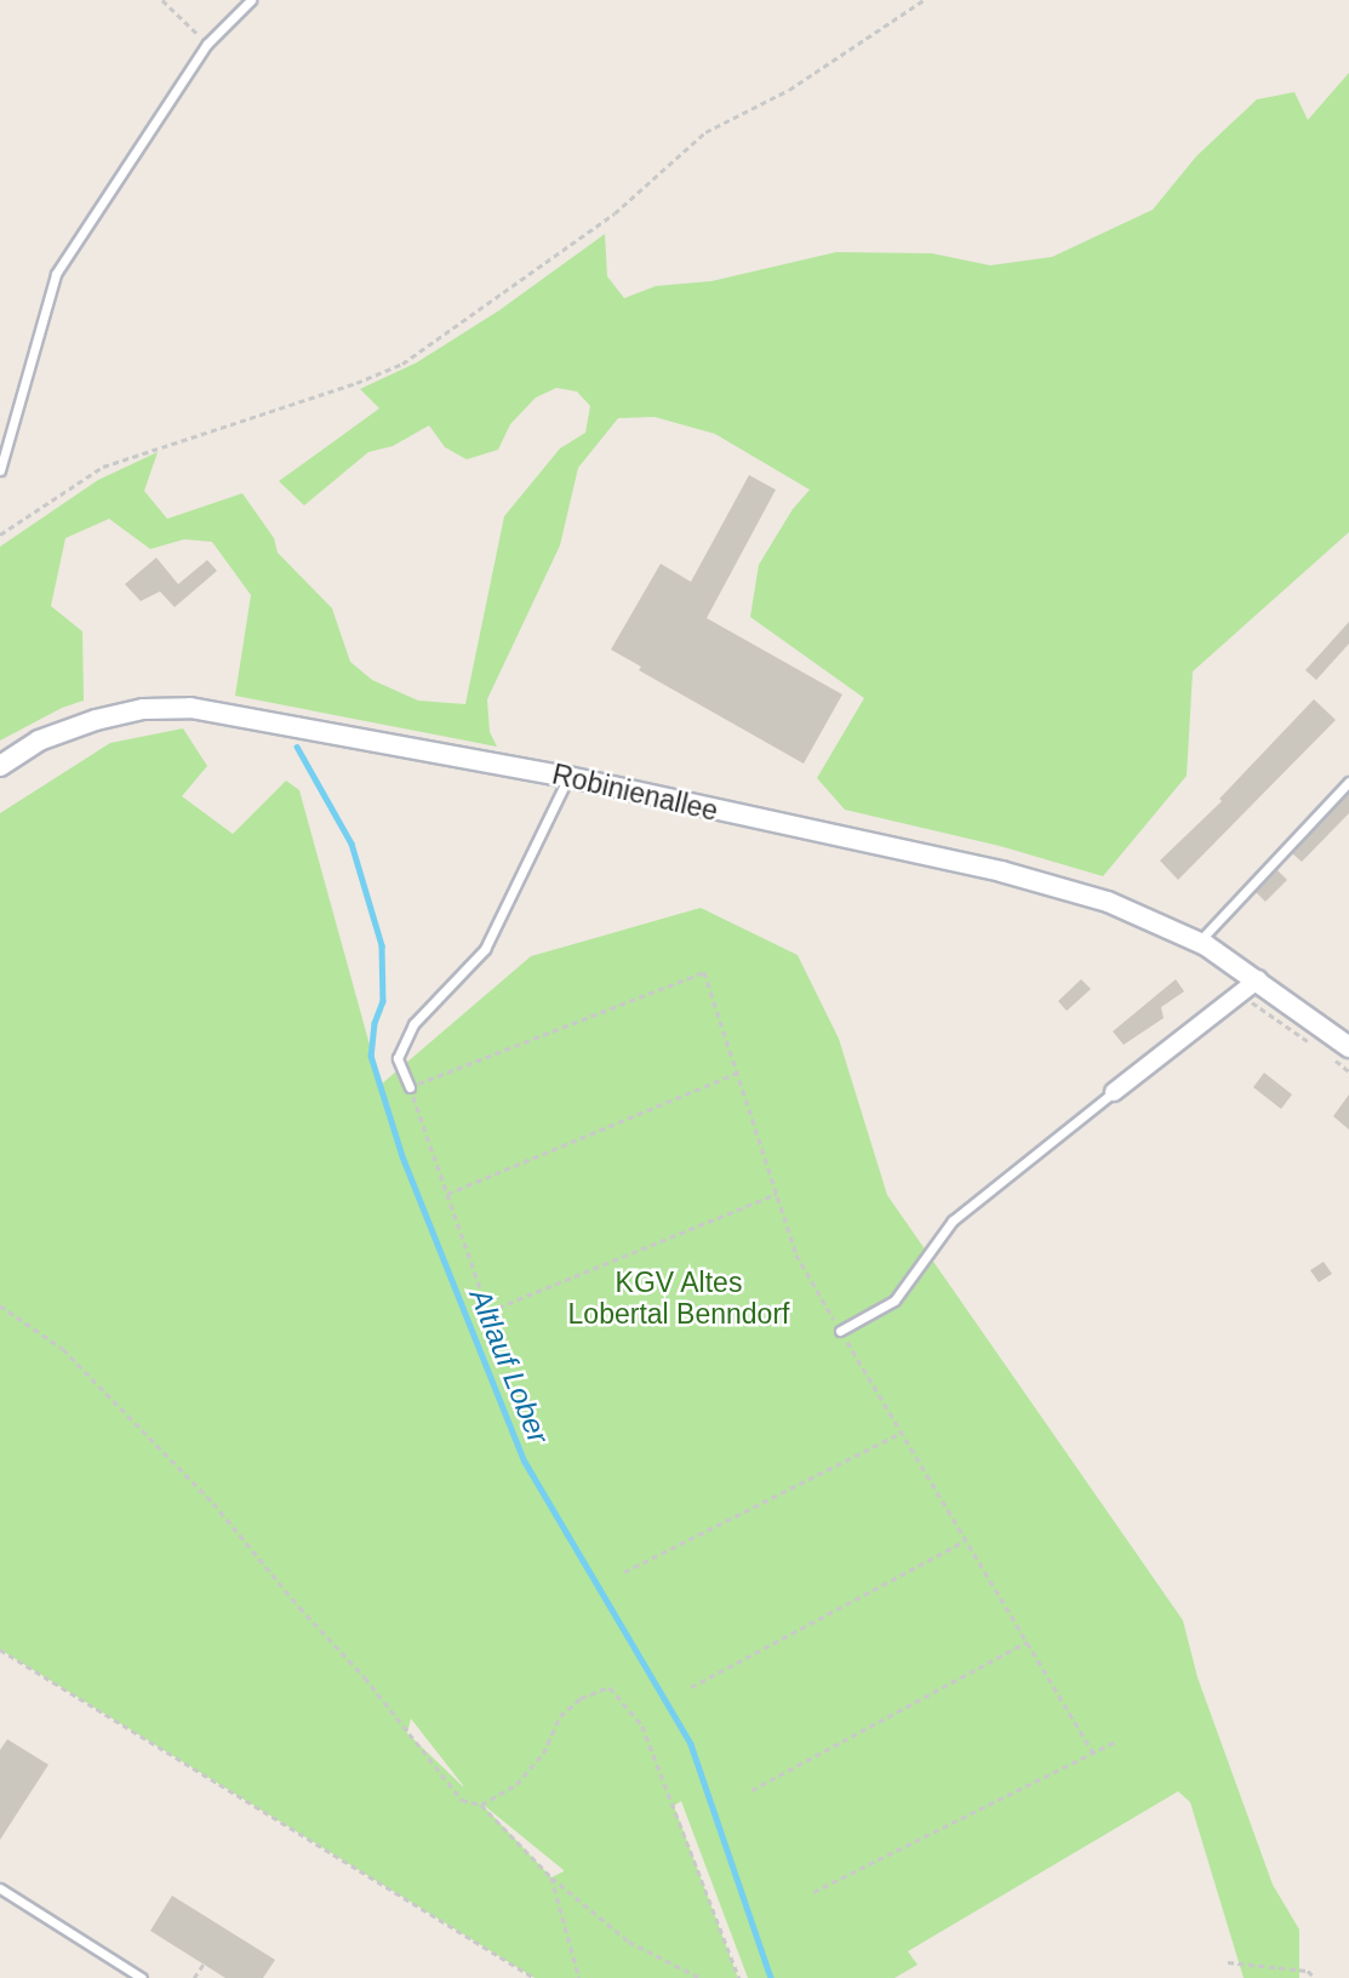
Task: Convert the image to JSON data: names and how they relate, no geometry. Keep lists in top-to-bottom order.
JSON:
{
  "streets": {
    "street": ["Robinienallee"]
  },
  "water": ["Altlauf Lober"],
  "parks": ["KGV Altes Lobertal Benndorf"]
}
